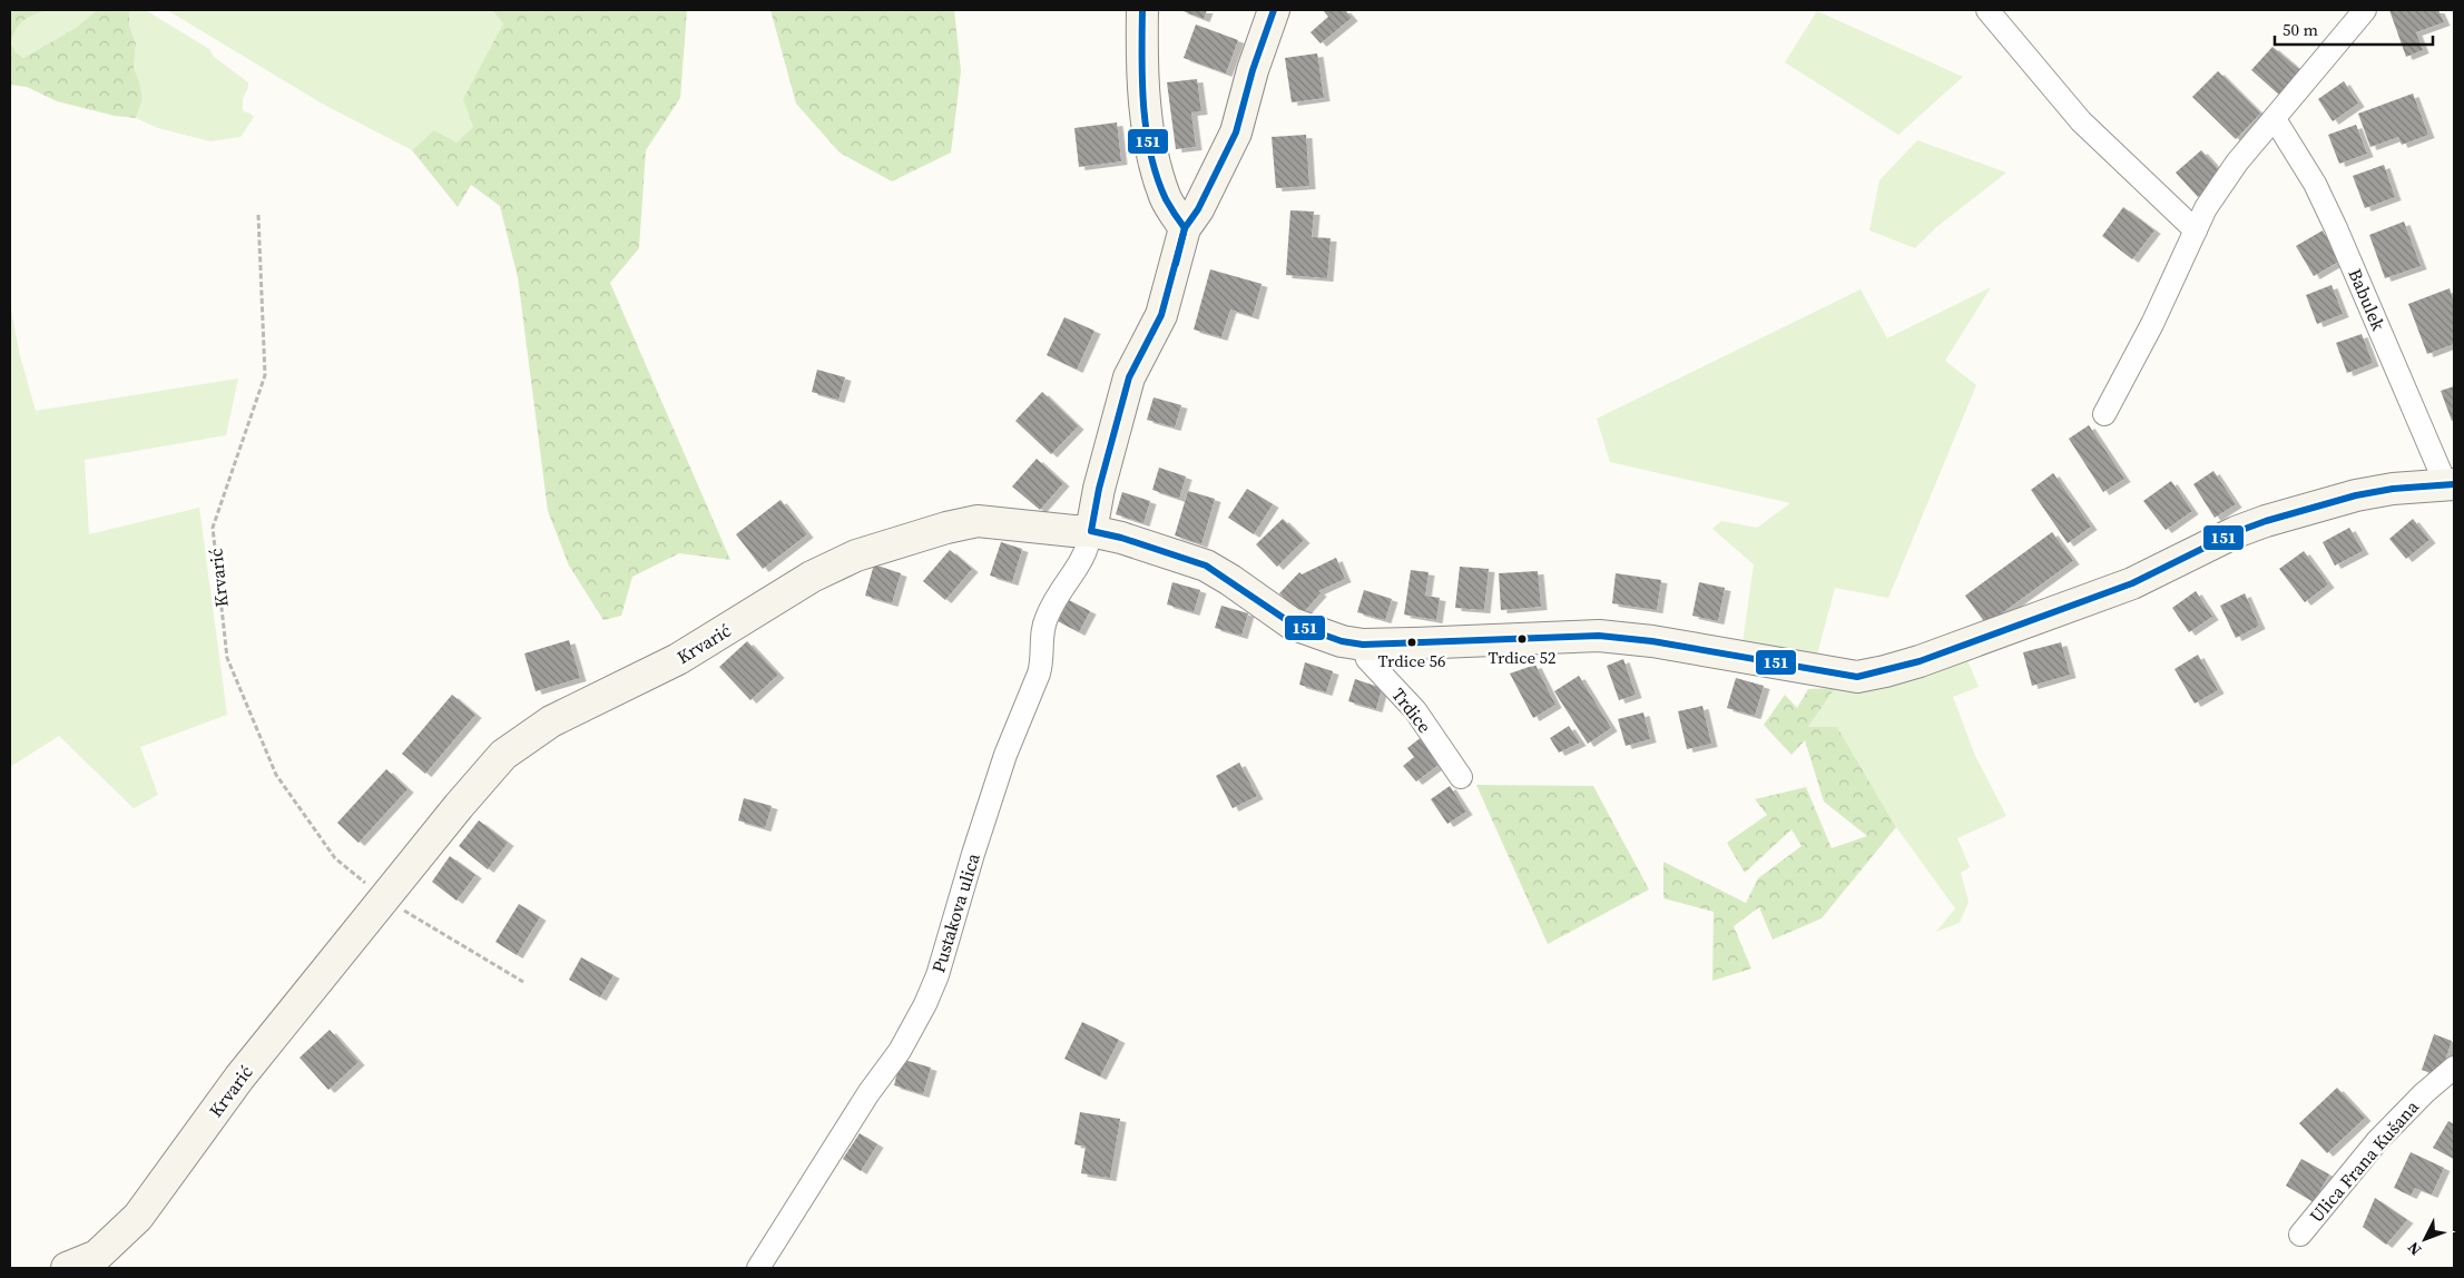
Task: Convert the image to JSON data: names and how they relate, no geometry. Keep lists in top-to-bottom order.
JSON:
{
  "streets": {
    "street": [
      "Babulek",
      "Krvarić",
      "Trdice",
      "Pustakova ulica",
      "Ulica Frana Kušana"
    ]
  },
  "crossings": [
    ["Krvarić", "Pustakova ulica"]
  ],
  "places": ["Trdice 52", "Trdice 56"],
  "lines": ["transit line 151"],
  "scale_bar": "50 m",
  "north": "bottom left"
}
